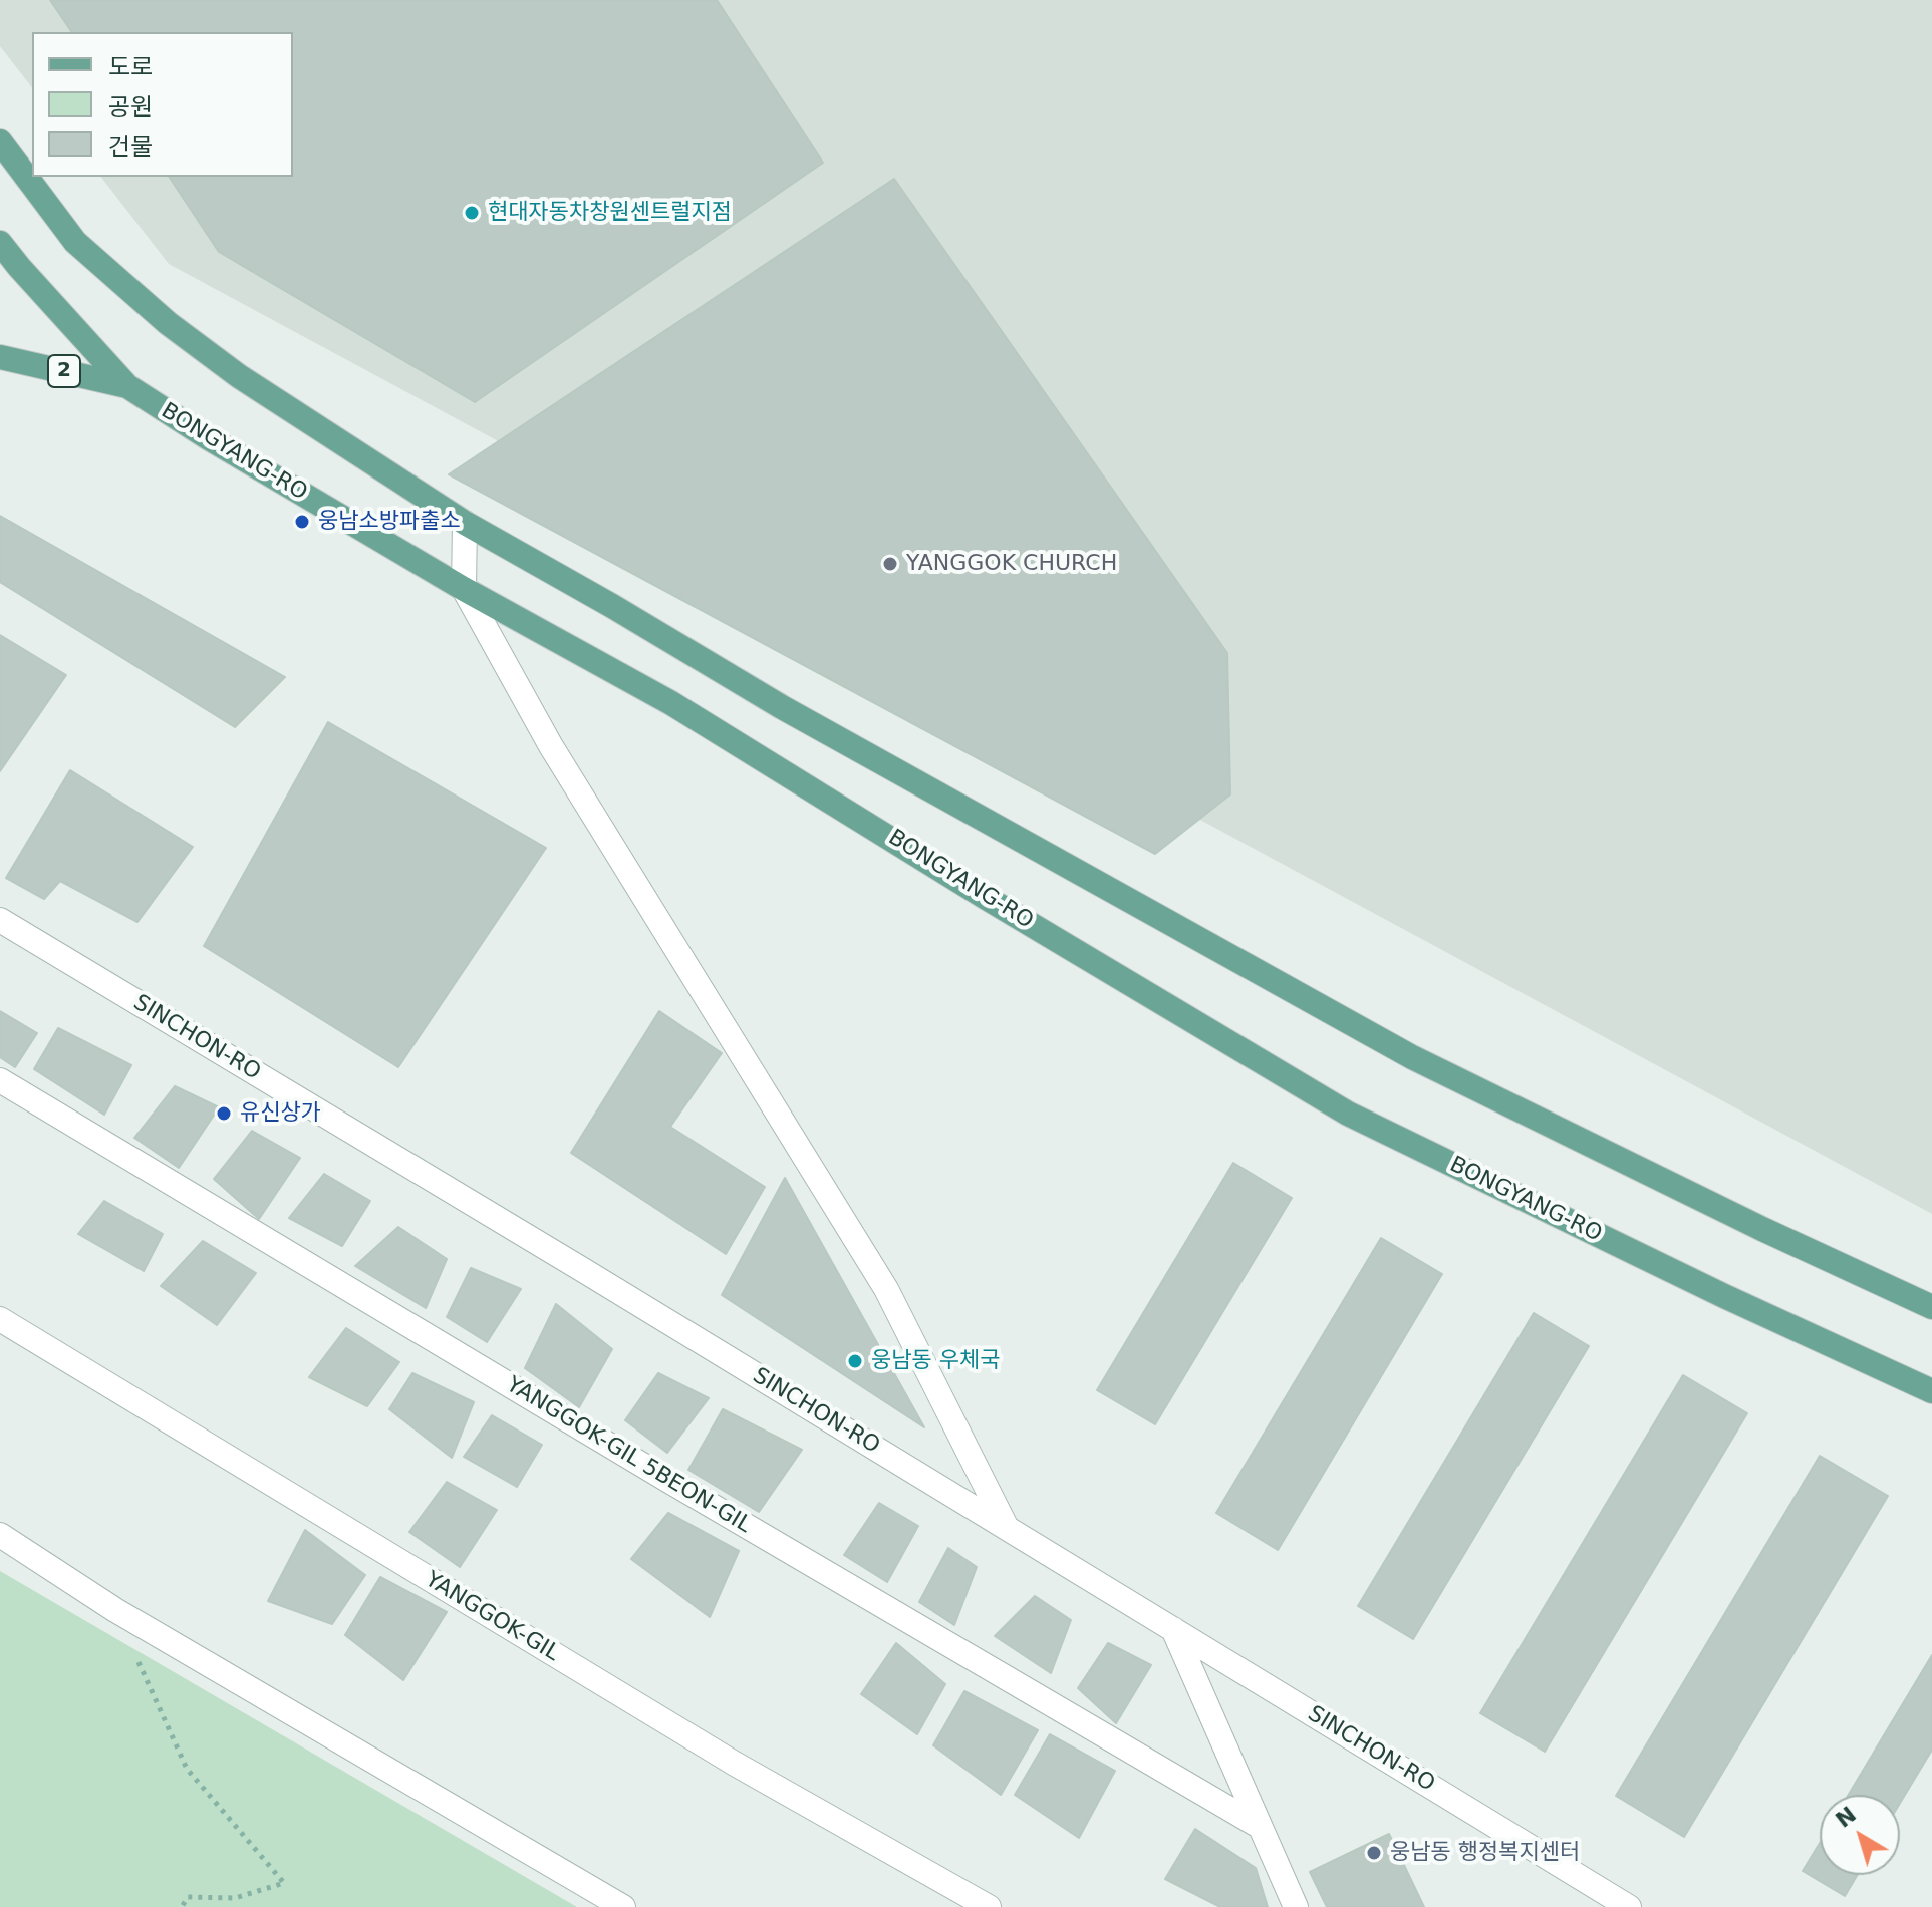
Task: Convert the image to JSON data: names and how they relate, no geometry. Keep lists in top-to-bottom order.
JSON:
{
  "streets": {
    "main road": ["2", "BONGYANG-RO"],
    "street": ["SINCHON-RO", "YANGGOK-GIL 5BEON-GIL", "YANGGOK-GIL"]
  },
  "places": [
    "현대자동차창원센트럴지점",
    "웅남소방파출소",
    "YANGGOK CHURCH",
    "유신상가",
    "웅남동 우체국",
    "웅남동 행정복지센터"
  ],
  "legend": ["도로", "공원", "건물"],
  "north": "top left"
}
